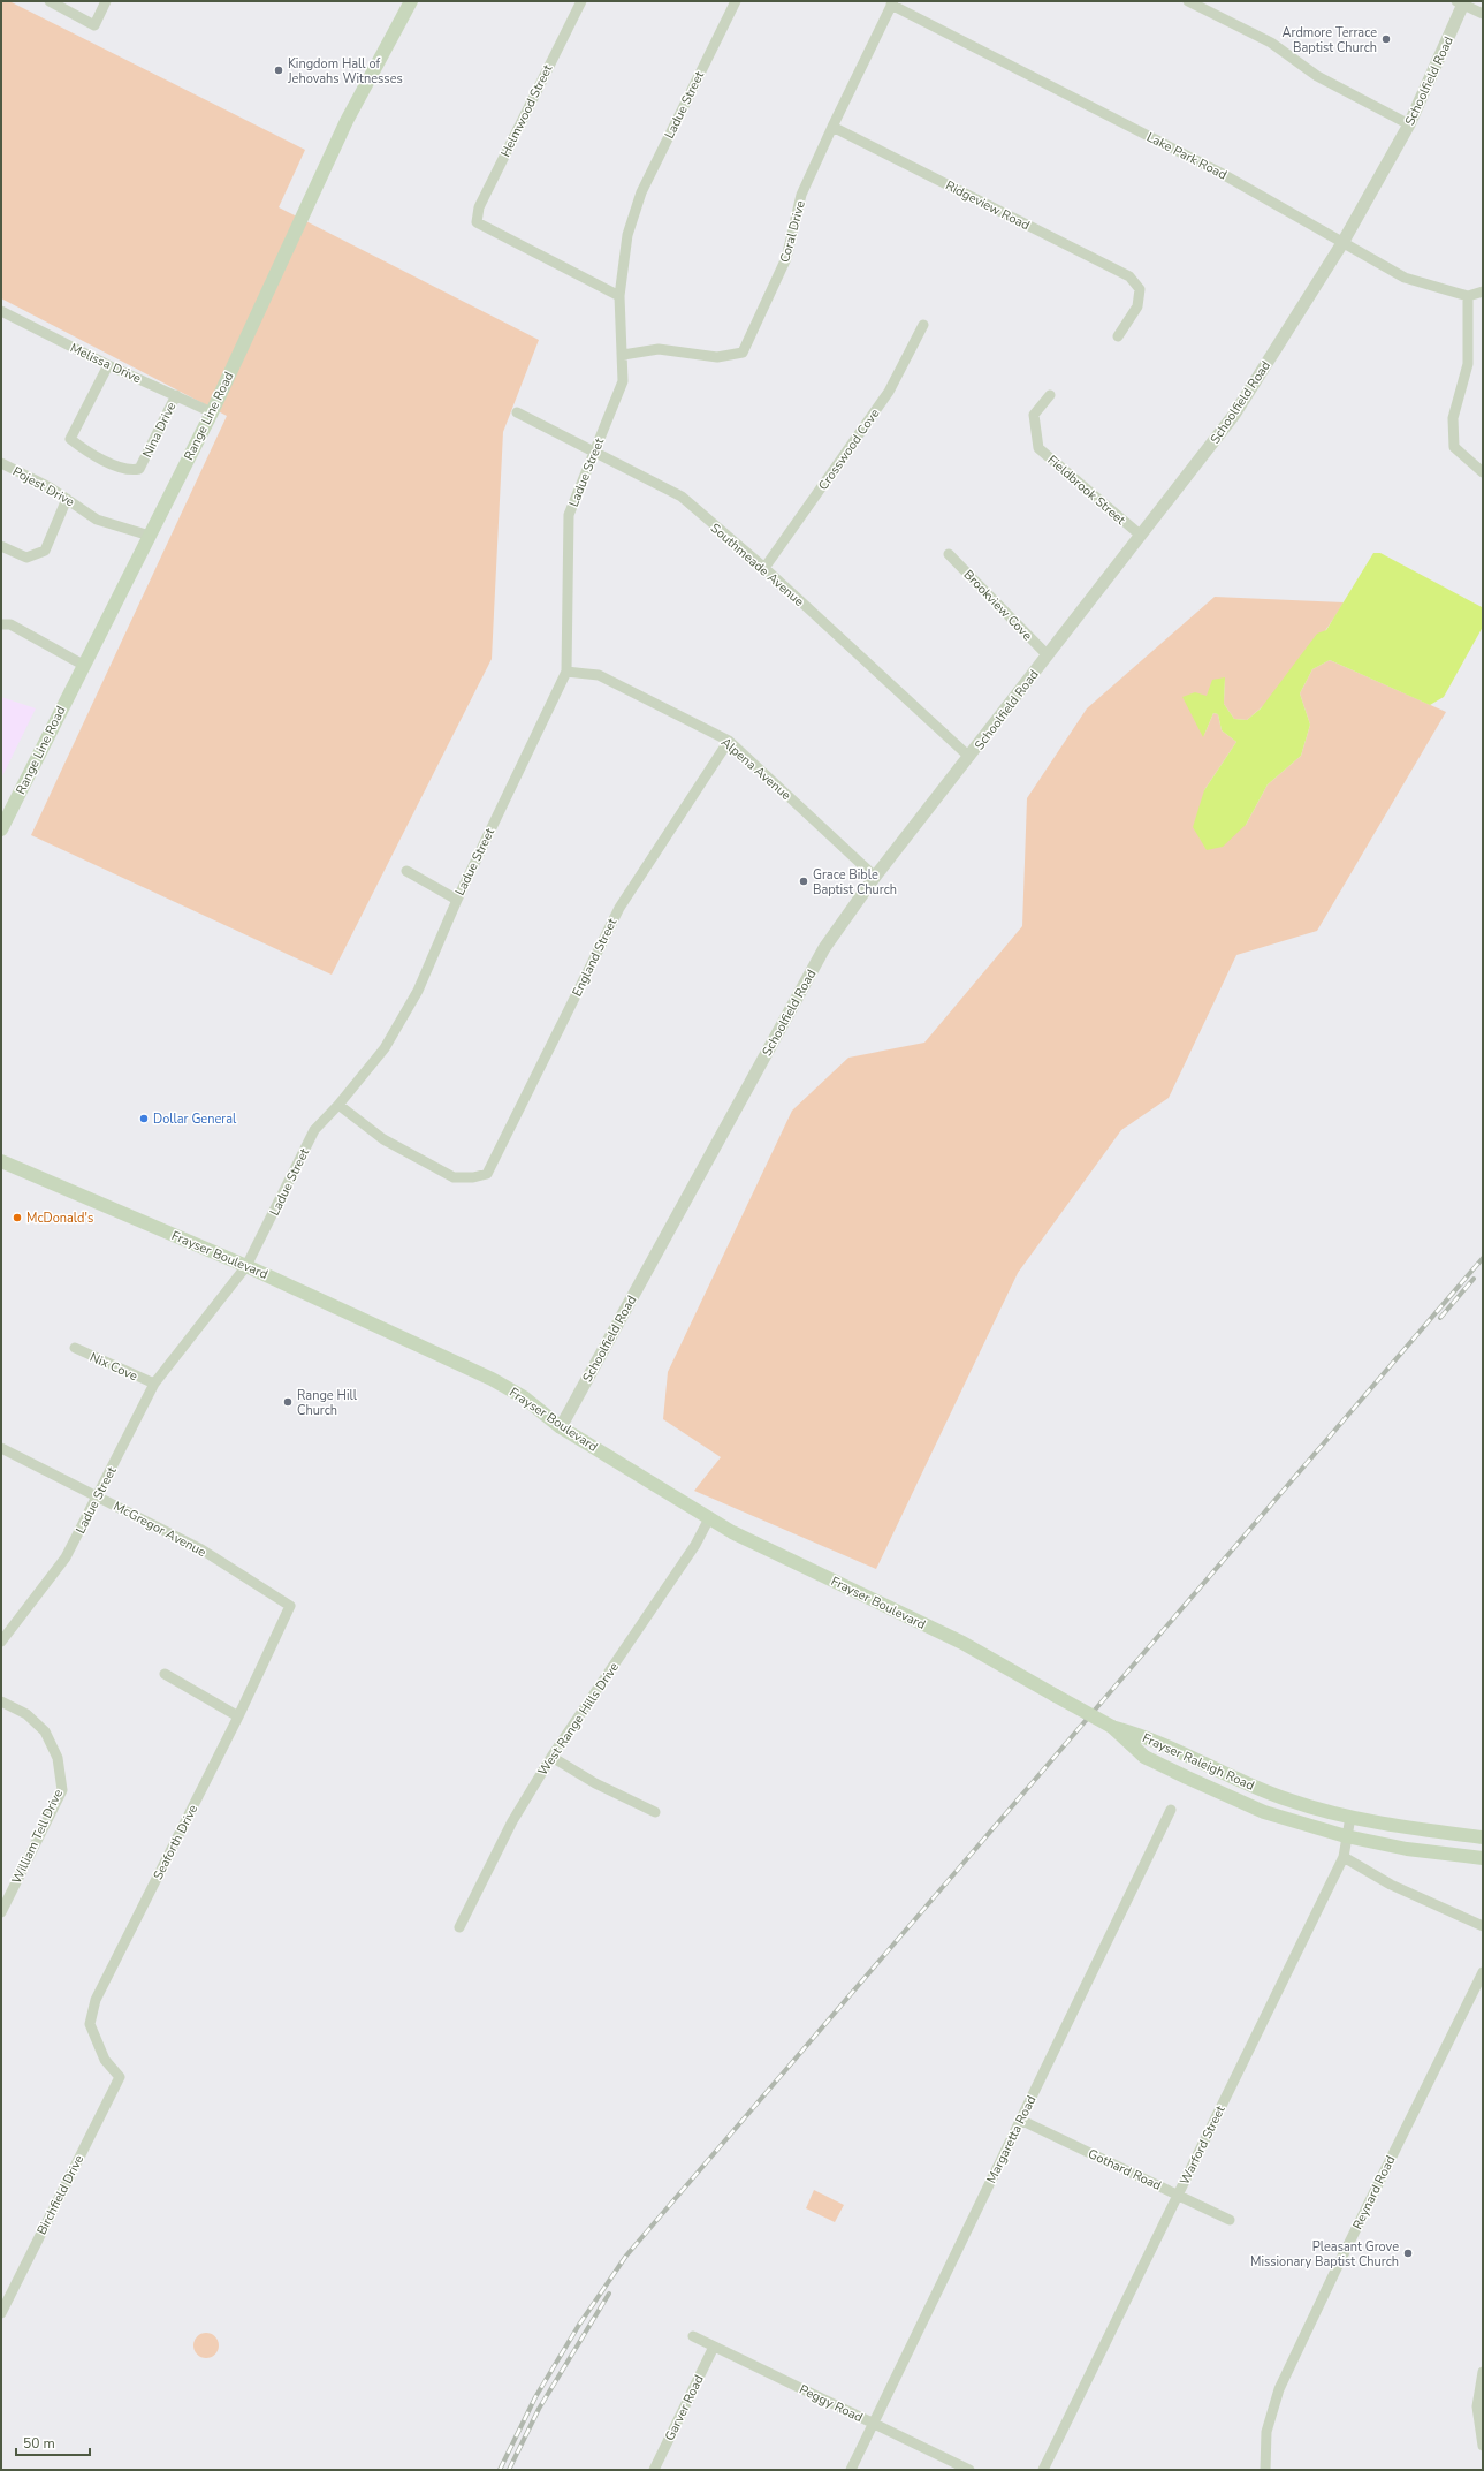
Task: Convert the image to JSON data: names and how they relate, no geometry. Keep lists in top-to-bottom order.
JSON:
{
  "streets": {
    "main road": ["Range Line Road", "Frayser Boulevard", "Frayser Raleigh Road"],
    "street": [
      "Schoolfield Road",
      "Ladue Street",
      "Helmwood Street",
      "Lake Park Road",
      "Ridgeview Road",
      "Coral Drive",
      "Melissa Drive",
      "Nina Drive",
      "Crosswood Cove",
      "Pojest Drive",
      "Fieldbrook Street",
      "Southmeade Avenue",
      "Brookview Cove",
      "Alpena Avenue",
      "England Street",
      "Nix Cove",
      "McGregor Avenue",
      "West Range Hills Drive",
      "William Tell Drive",
      "Seaforth Drive",
      "Margaretta Road",
      "Warford Street",
      "Gothard Road",
      "Reynard Road",
      "Birchfield Drive",
      "Peggy Road",
      "Garver Road"
    ]
  },
  "crossings": [
    ["Schoolfield Road", "Lake Park Road"],
    ["Schoolfield Road", "Fieldbrook Street"],
    ["Schoolfield Road", "Southmeade Avenue"],
    ["Schoolfield Road", "Brookview Cove"],
    ["Schoolfield Road", "Alpena Avenue"],
    ["Schoolfield Road", "Frayser Boulevard"],
    ["Ladue Street", "Helmwood Street"],
    ["Ladue Street", "Coral Drive"],
    ["Ladue Street", "Southmeade Avenue"],
    ["Ladue Street", "Alpena Avenue"],
    ["Ladue Street", "England Street"],
    ["Ladue Street", "Frayser Boulevard"],
    ["Ladue Street", "Nix Cove"],
    ["Ladue Street", "McGregor Avenue"],
    ["Lake Park Road", "Coral Drive"],
    ["Ridgeview Road", "Coral Drive"],
    ["Melissa Drive", "Range Line Road"],
    ["Melissa Drive", "Nina Drive"],
    ["Range Line Road", "Pojest Drive"],
    ["Crosswood Cove", "Southmeade Avenue"],
    ["Alpena Avenue", "England Street"],
    ["Frayser Boulevard", "West Range Hills Drive"],
    ["Frayser Boulevard", "Frayser Raleigh Road"],
    ["McGregor Avenue", "Seaforth Drive"],
    ["Frayser Raleigh Road", "Warford Street"],
    ["Seaforth Drive", "Birchfield Drive"],
    ["Margaretta Road", "Gothard Road"],
    ["Margaretta Road", "Peggy Road"],
    ["Warford Street", "Gothard Road"],
    ["Peggy Road", "Garver Road"]
  ],
  "places": [
    "Ardmore Terrace Baptist Church",
    "Kingdom Hall of Jehovahs Witnesses",
    "Grace Bible Baptist Church",
    "Dollar General",
    "McDonald's",
    "Range Hill Church",
    "Pleasant Grove Missionary Baptist Church"
  ],
  "scale_bar": "50 m"
}
